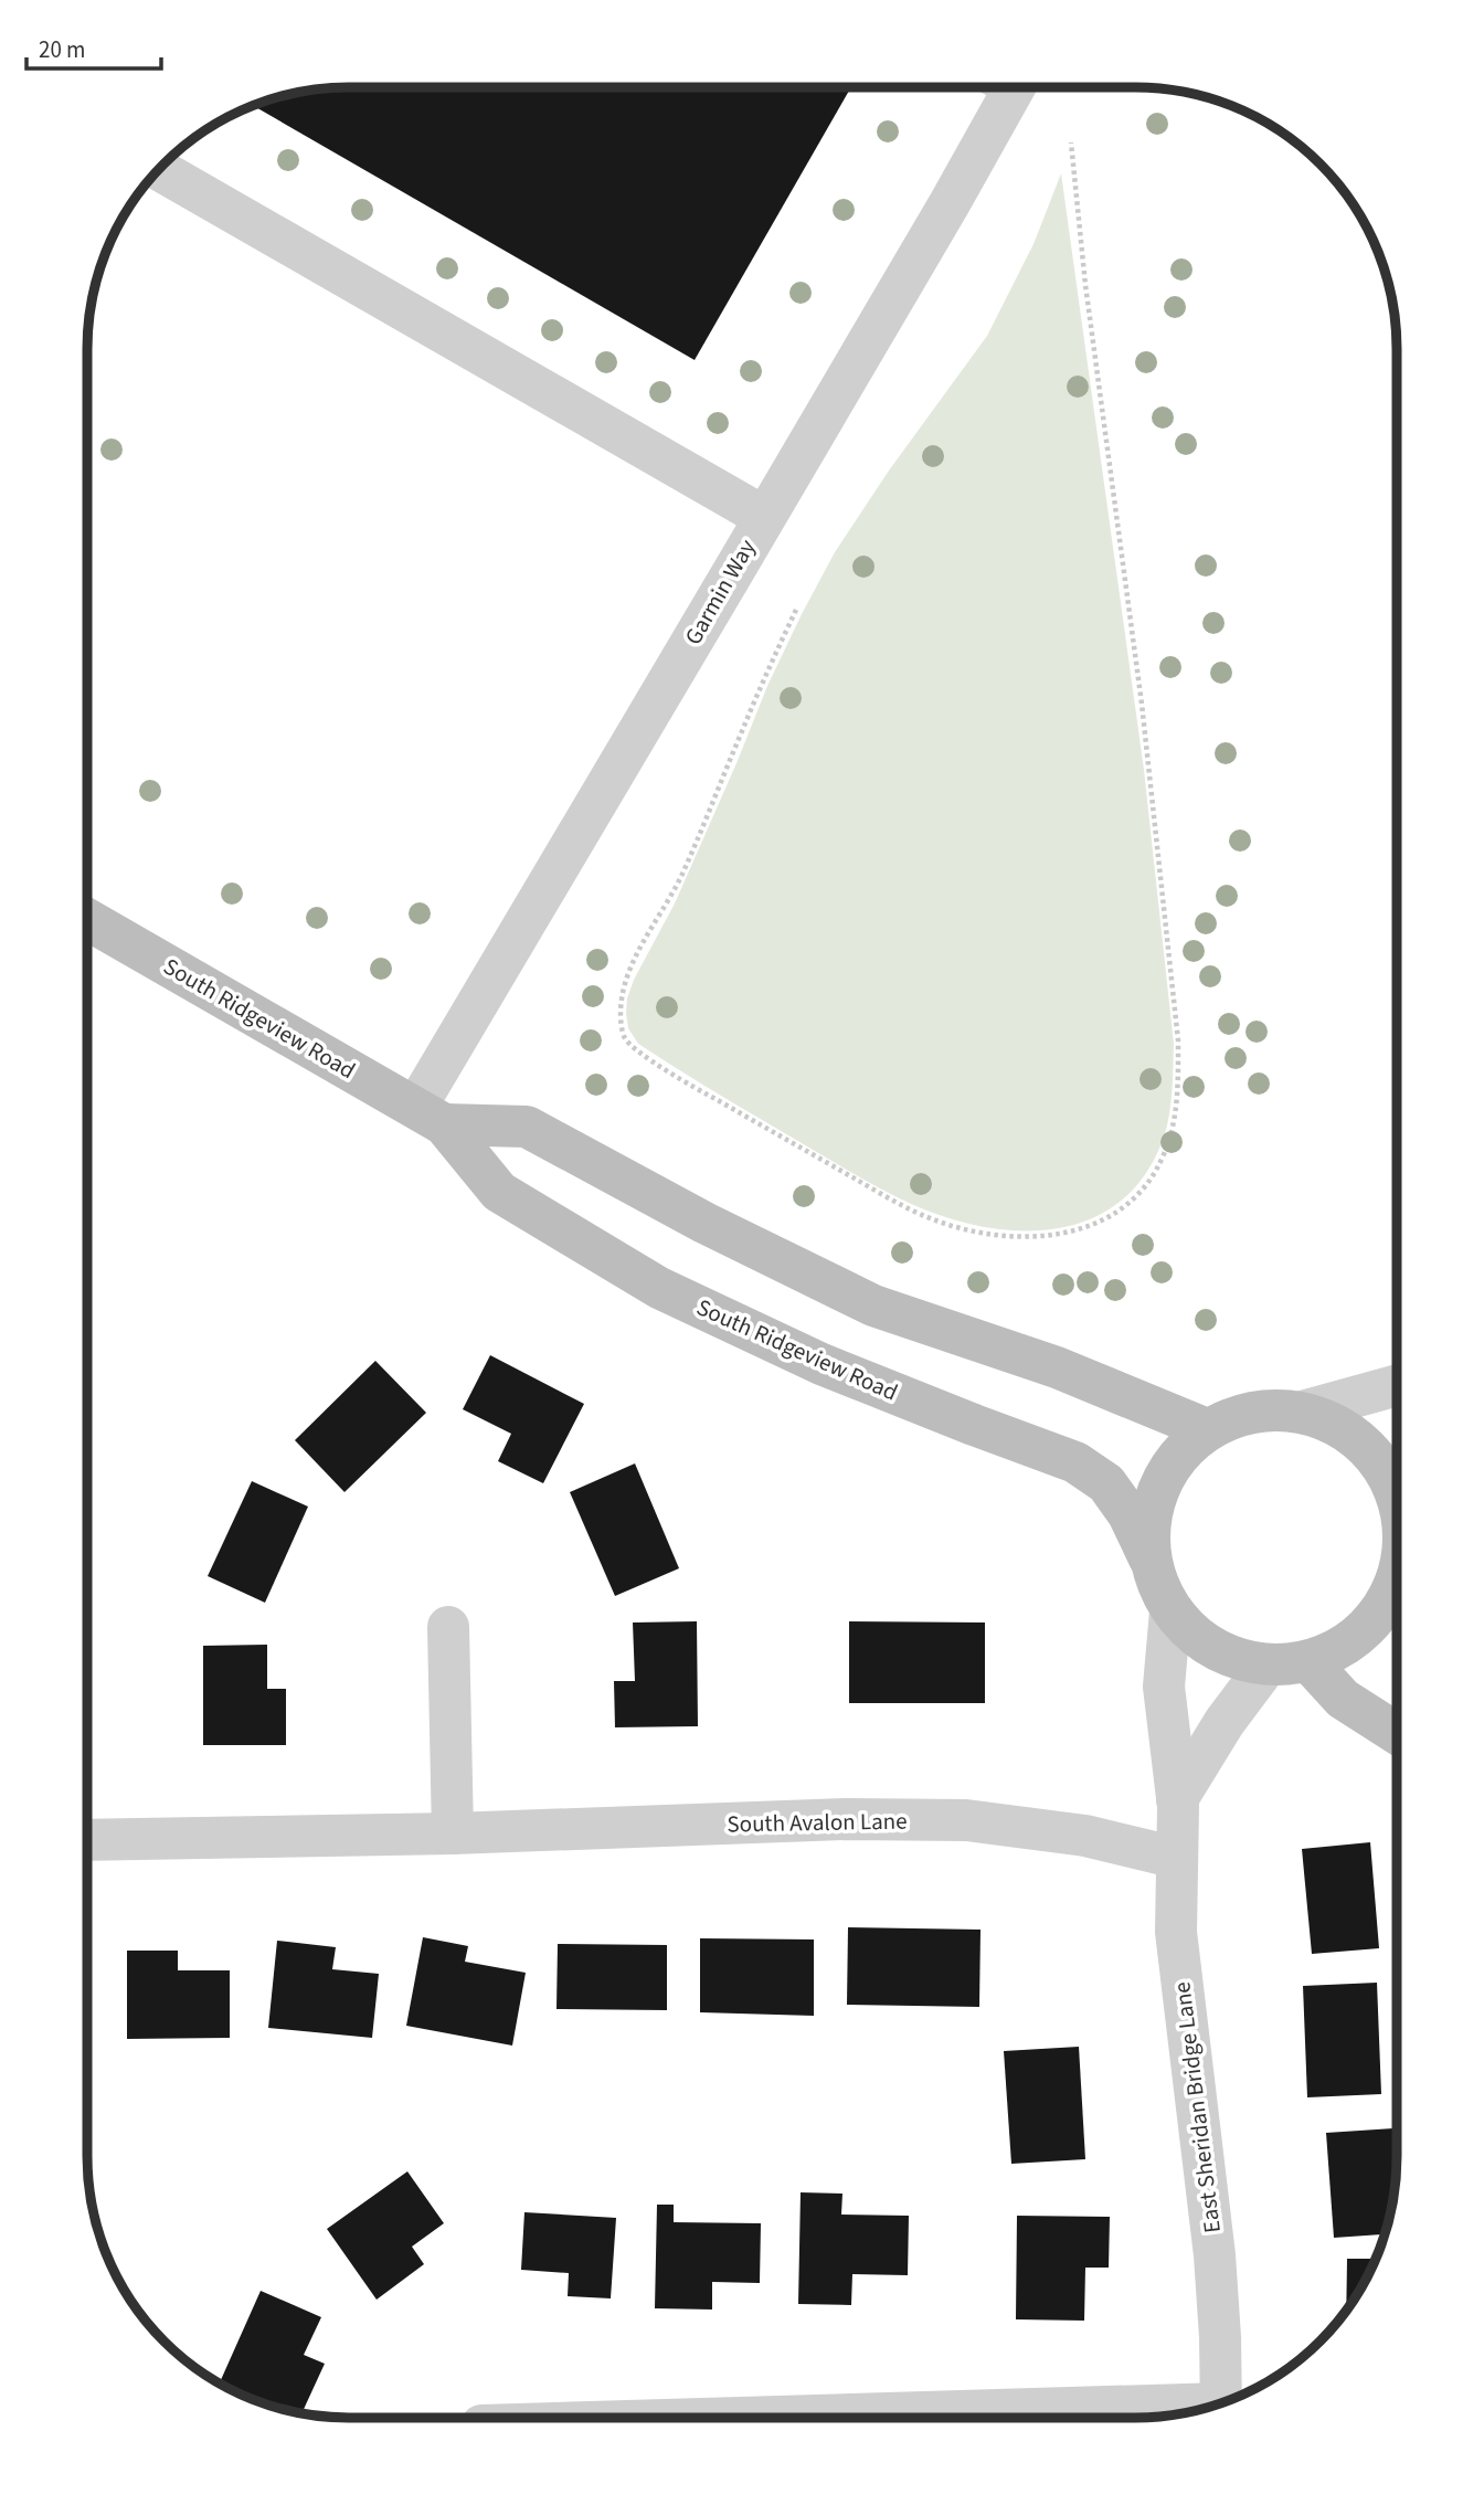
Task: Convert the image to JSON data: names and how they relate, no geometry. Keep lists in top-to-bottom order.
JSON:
{
  "streets": {
    "main road": ["South Ridgeview Road"],
    "street": ["Garmin Way", "South Avalon Lane", "East Sheridan Bridge Lane"]
  },
  "crossings": [
    ["Garmin Way", "South Ridgeview Road"],
    ["South Avalon Lane", "East Sheridan Bridge Lane"]
  ],
  "scale_bar": "20 m"
}
